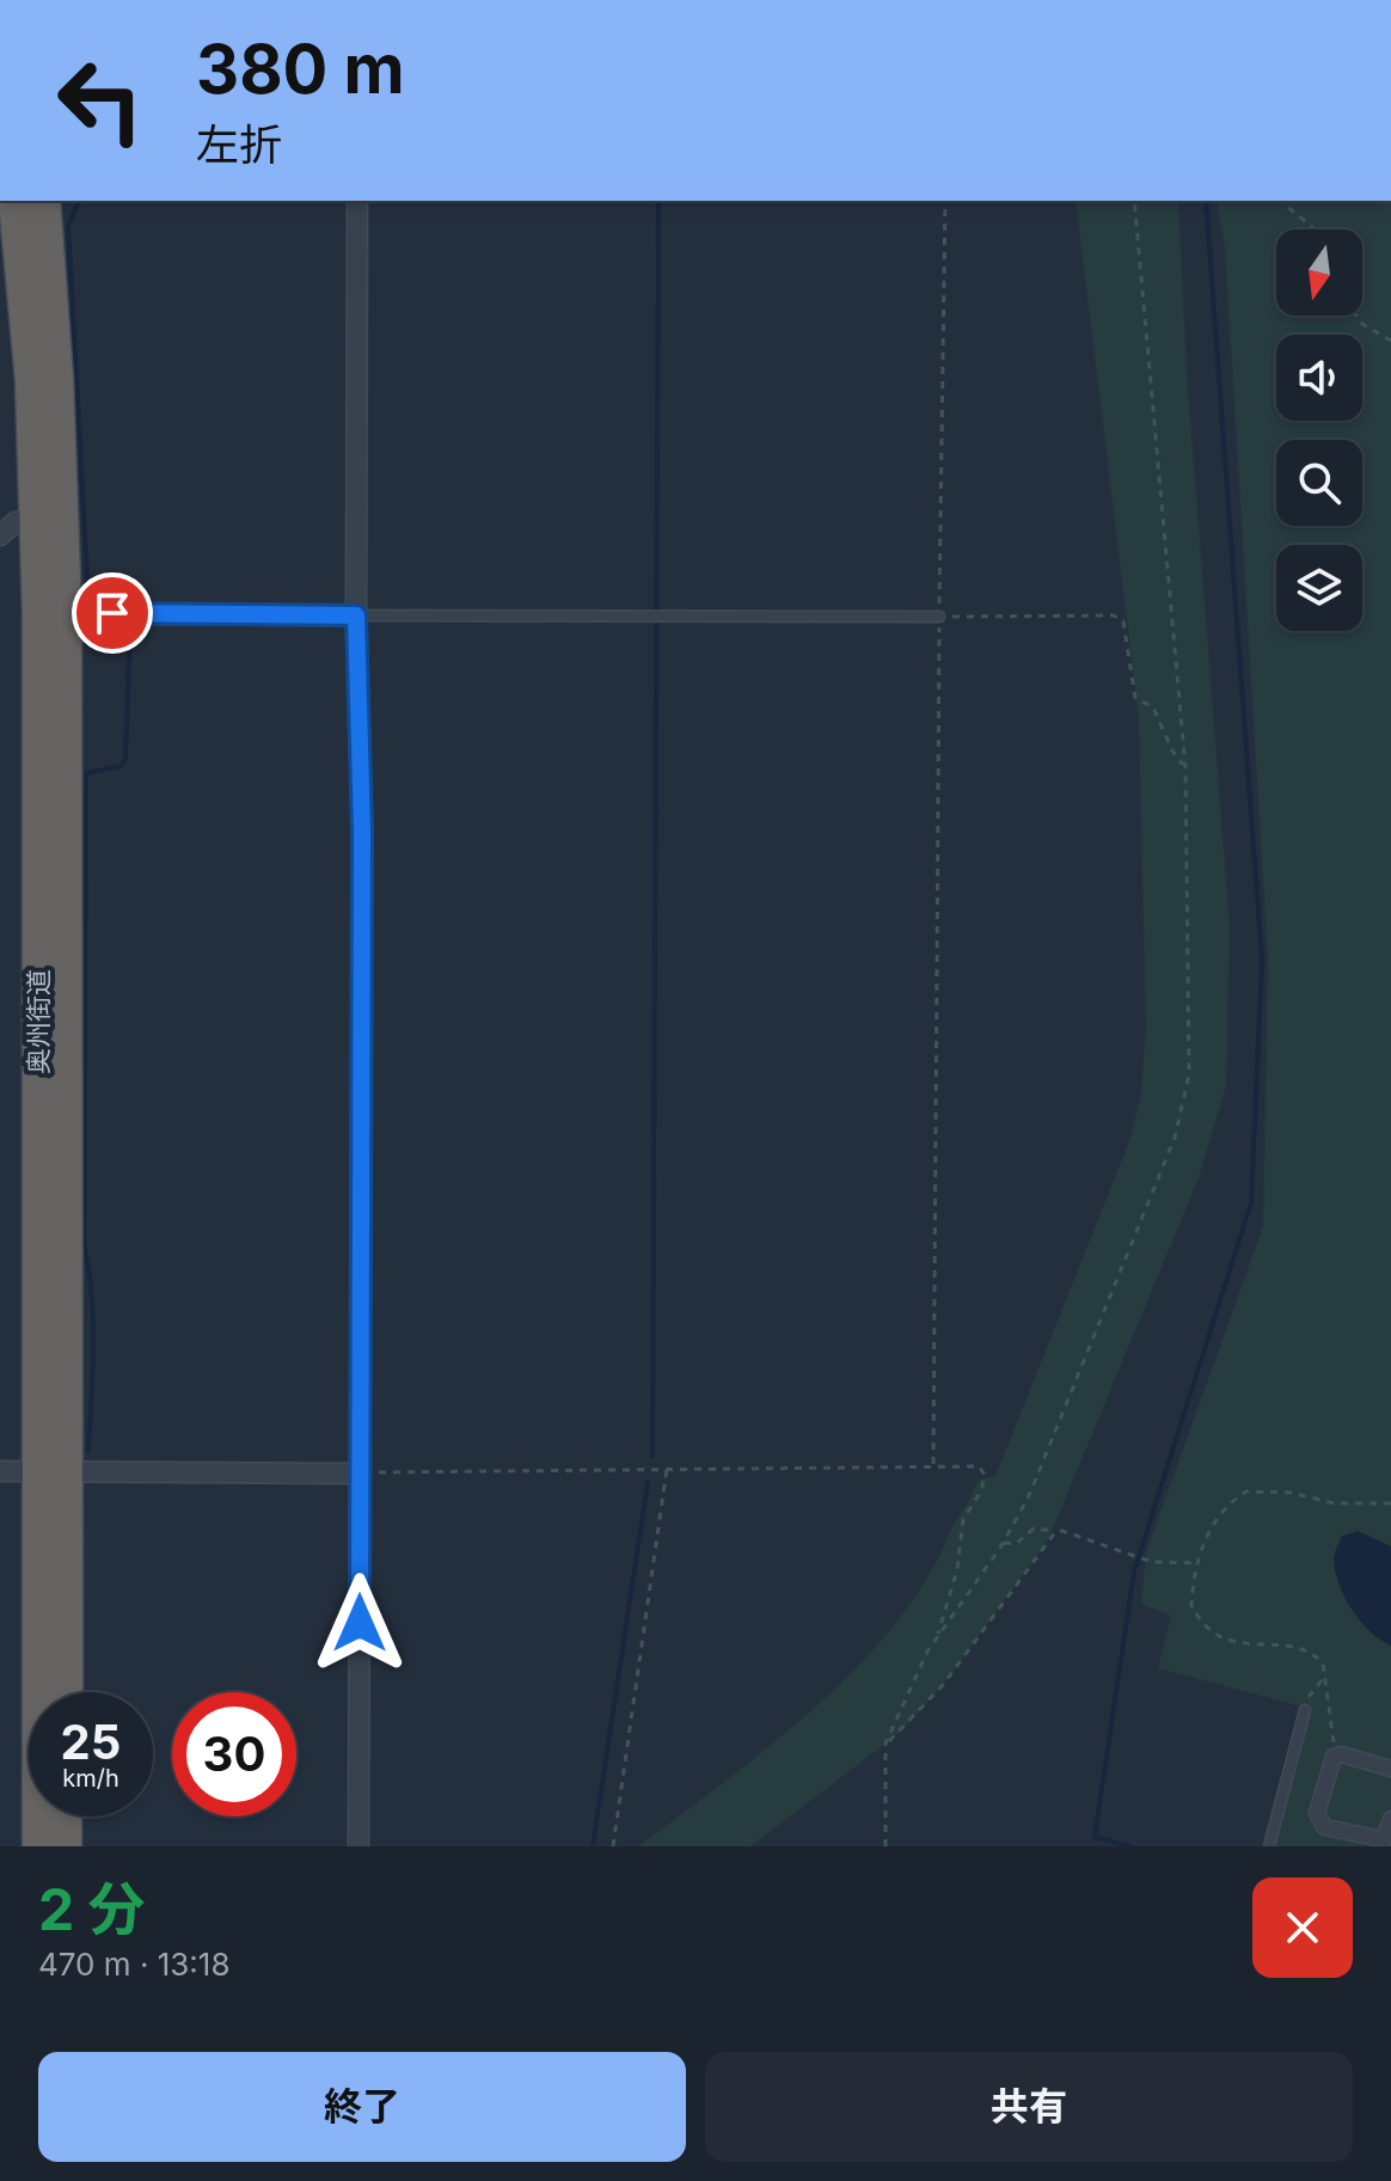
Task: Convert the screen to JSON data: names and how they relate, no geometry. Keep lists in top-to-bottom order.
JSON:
{
  "streets": {
    "highway": ["奥州街道"]
  },
  "north": "bottom",
  "page": {
    "turn": ["380 m", "左折"],
    "speed": "25 km/h",
    "limit": "30",
    "heading": ["2 分", "470 m · 13:18"],
    "buttons": ["終了", "共有"]
  }
}
